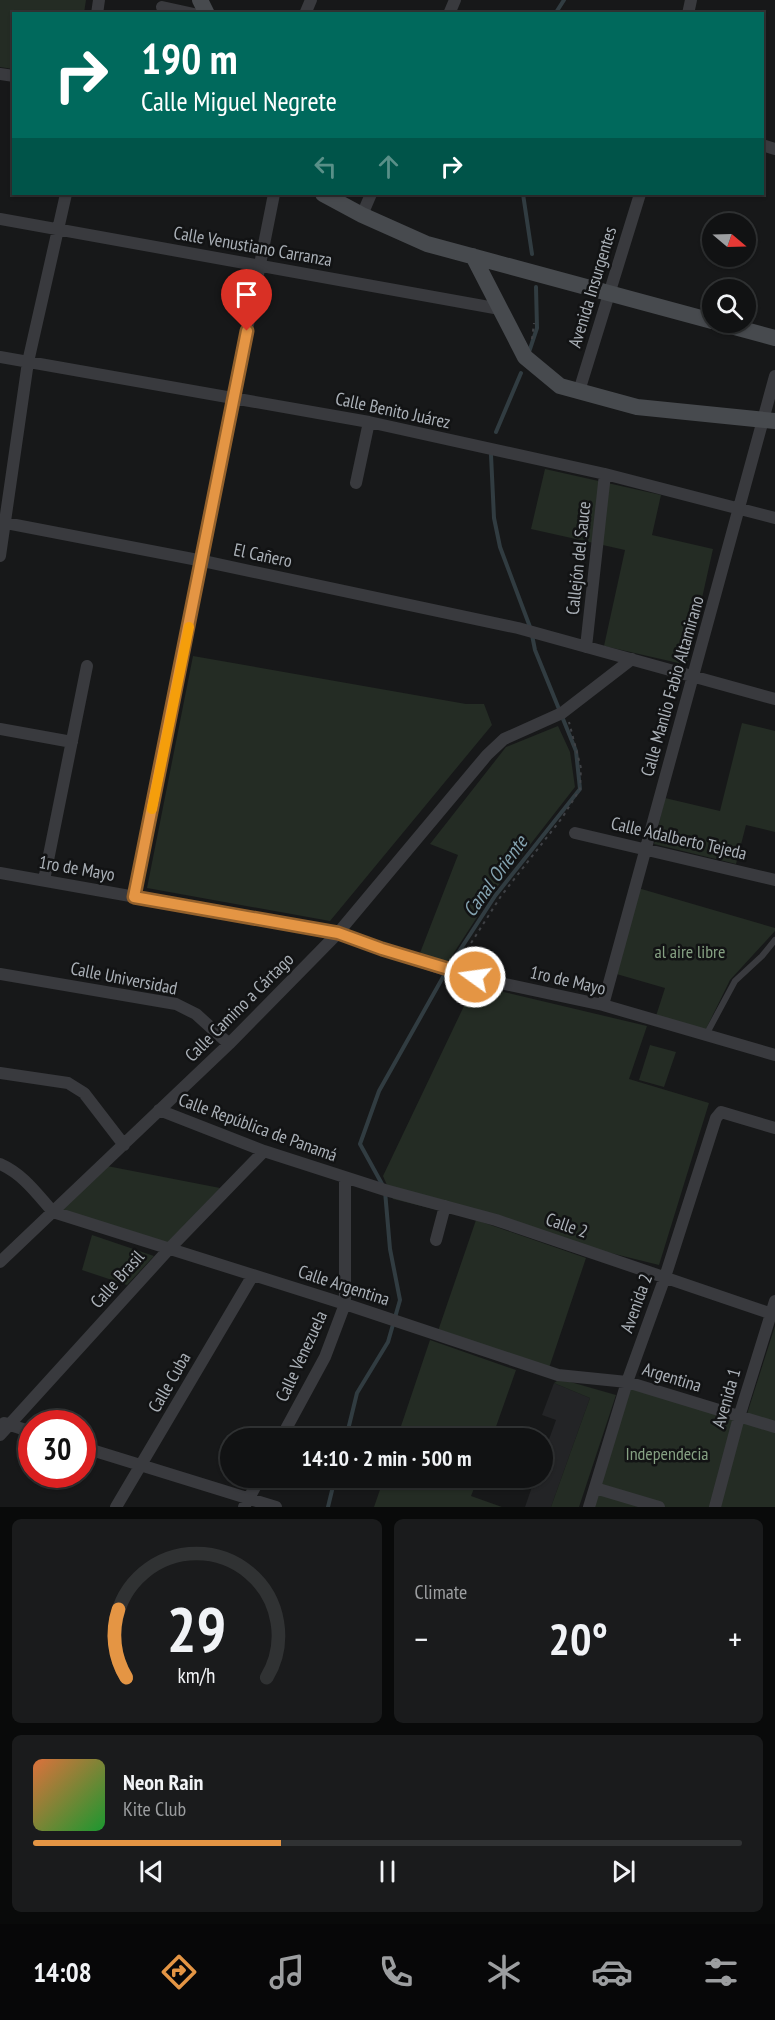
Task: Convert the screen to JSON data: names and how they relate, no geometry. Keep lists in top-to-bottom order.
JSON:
{
  "streets": {
    "street": [
      "Calle Venustiano Carranza",
      "Avenida Insurgentes",
      "Calle Benito Juárez",
      "El Cañero",
      "Callejón del Sauce",
      "Calle Manlio Fabio Altamirano",
      "Calle Adalberto Tejeda",
      "1ro de Mayo",
      "Calle Universidad",
      "Calle Camino a Cártago",
      "Calle República de Panamá",
      "Calle 2",
      "Calle Brasil",
      "Calle Argentina",
      "Avenida 2",
      "Calle Venezuela",
      "Argentina",
      "Calle Cuba",
      "Avenida 1"
    ]
  },
  "crossings": [
    ["Calle Benito Juárez", "Callejón del Sauce"],
    ["Calle Benito Juárez", "Calle Manlio Fabio Altamirano"],
    ["El Cañero", "Callejón del Sauce"],
    ["Calle Manlio Fabio Altamirano", "Calle Adalberto Tejeda"],
    ["Calle Manlio Fabio Altamirano", "1ro de Mayo"],
    ["1ro de Mayo", "Calle Camino a Cártago"],
    ["Calle Universidad", "Calle Camino a Cártago"],
    ["Calle Camino a Cártago", "Calle República de Panamá"],
    ["Calle Camino a Cártago", "Calle Argentina"],
    ["Calle República de Panamá", "Calle 2"],
    ["Calle República de Panamá", "Calle Brasil"],
    ["Calle República de Panamá", "Calle Venezuela"],
    ["Calle 2", "Avenida 2"],
    ["Calle 2", "Calle Venezuela"],
    ["Calle 2", "Avenida 1"],
    ["Calle Brasil", "Calle Argentina"],
    ["Calle Argentina", "Avenida 2"],
    ["Calle Argentina", "Calle Venezuela"],
    ["Calle Argentina", "Argentina"],
    ["Calle Argentina", "Calle Cuba"],
    ["Avenida 2", "Argentina"],
    ["Argentina", "Avenida 1"]
  ],
  "water": ["Canal Oriente"],
  "parks": ["al aire libre", "Independecia"],
  "north": "right",
  "page": {
    "turn": ["190 m", "Calle Miguel Negrete"],
    "limit": "30",
    "trip": "14:10 · 2 min · 500 m",
    "tile": "Climate",
    "heat": ["−", "20°", "+"],
    "song": ["Neon Rain", "Kite Club"],
    "tabs": "14:08",
    "gauge": ["29", "km/h"]
  }
}
